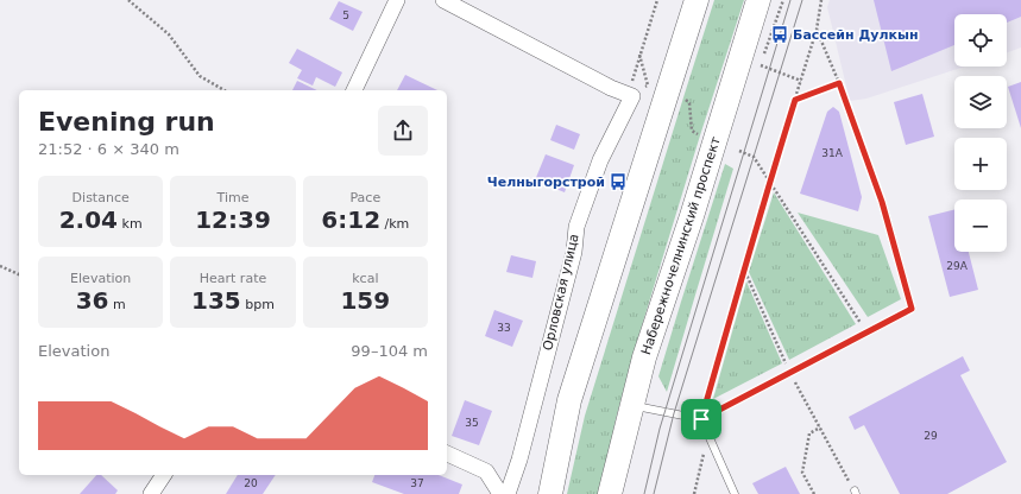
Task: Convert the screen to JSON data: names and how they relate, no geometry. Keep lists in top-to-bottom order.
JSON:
{
  "streets": {
    "main road": ["Набережночелнинский проспект"],
    "street": ["Орловская улица"]
  },
  "places": {
    "bus stop": ["Бассейн Дулкын", "Челныгорстрой"]
  },
  "house_numbers": [
    "5",
    "31А",
    "29А",
    "33",
    "35",
    "29",
    "20",
    "37"
  ],
  "page": {
    "map_buttons": ["+", "−"],
    "heading": ["Evening run", "21:52 · 6 × 340 m"],
    "stats": [
      ["Distance", "2.04 km"],
      ["Time", "12:39"],
      ["Pace", "6:12 /km"],
      ["Elevation", "36 m"],
      ["Heart rate", "135 bpm"],
      ["kcal", "159"]
    ],
    "chart": ["Elevation", "99–104 m"]
  }
}
